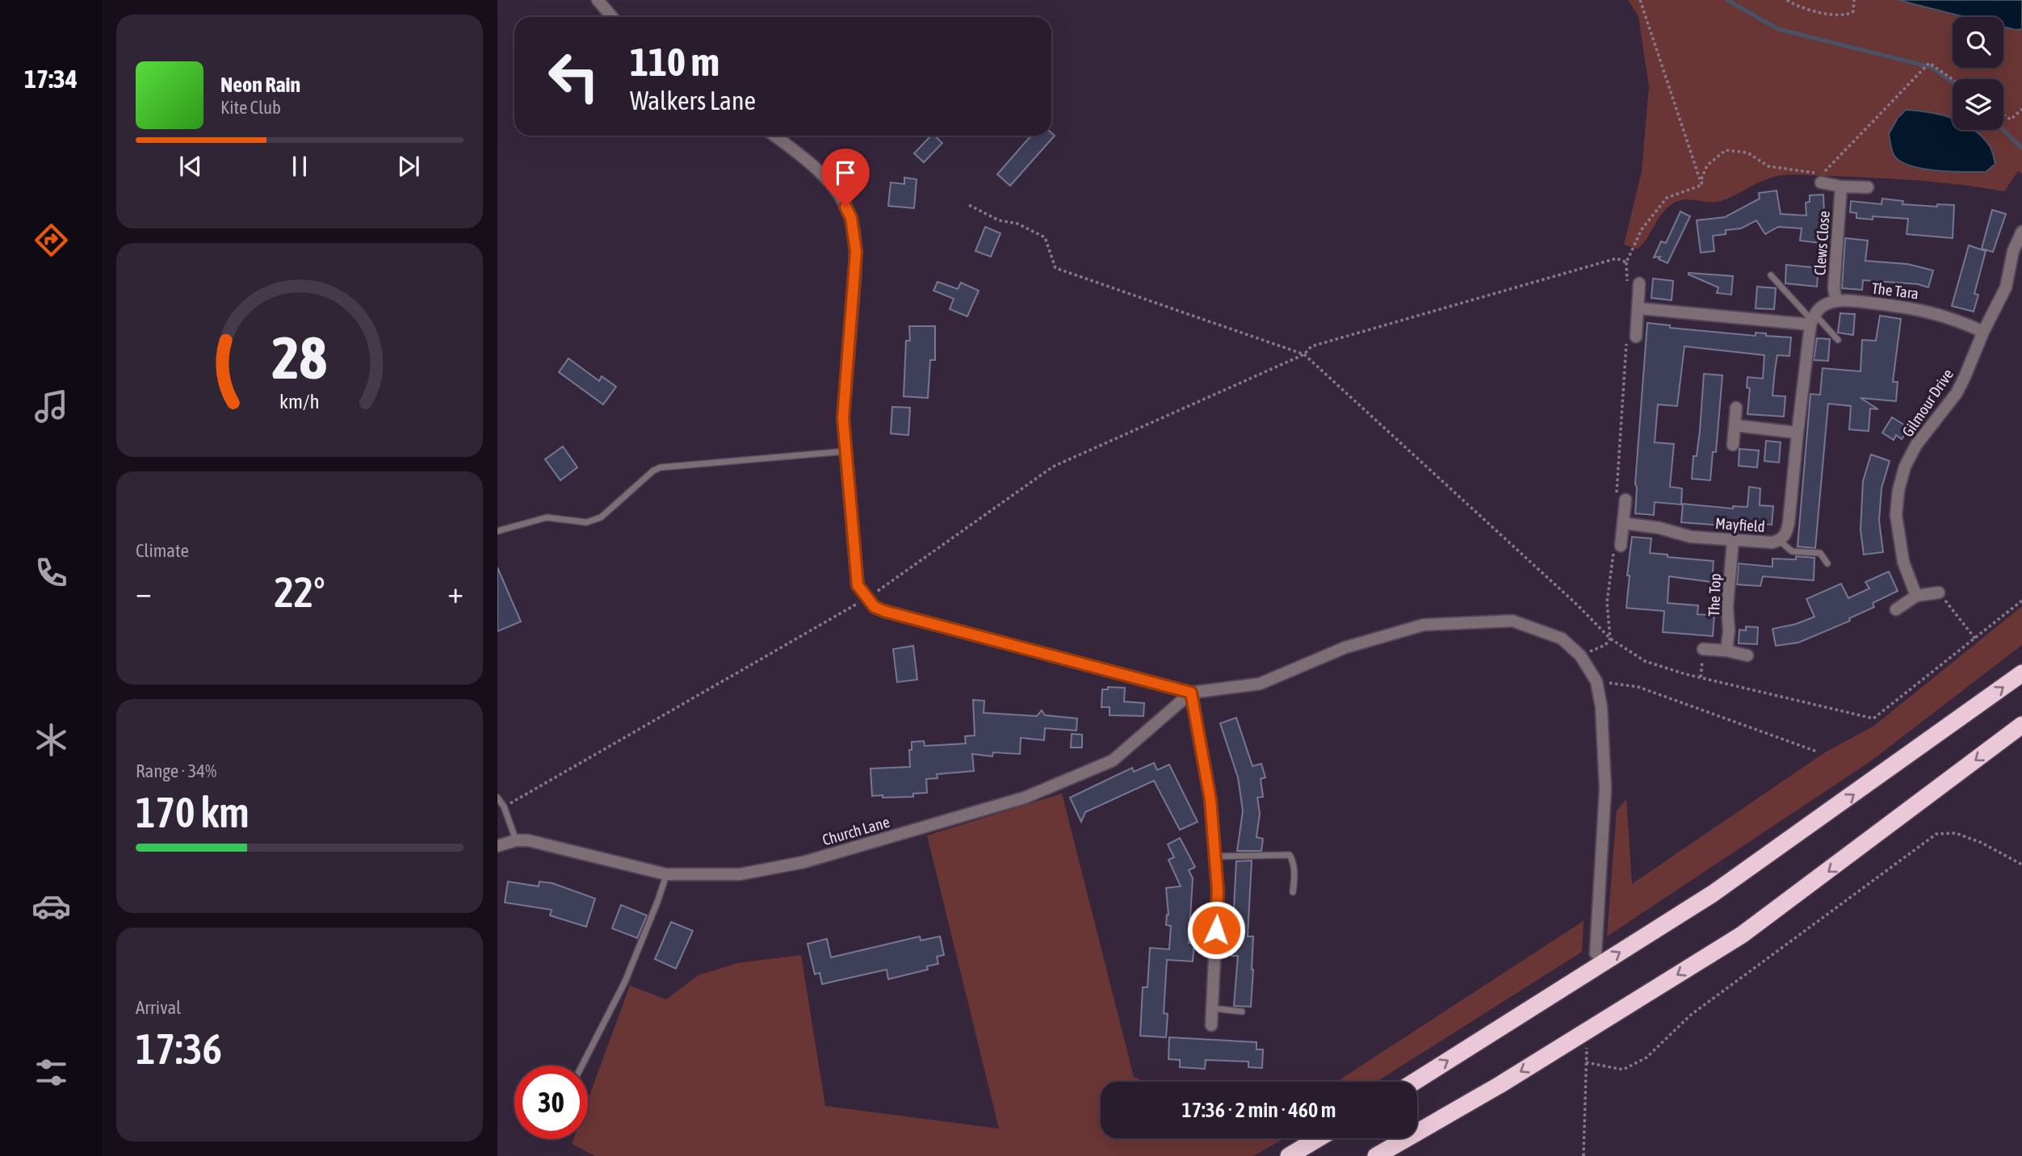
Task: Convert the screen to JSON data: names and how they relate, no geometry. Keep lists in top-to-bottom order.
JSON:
{
  "streets": {
    "street": [
      "Clews Close",
      "The Tara",
      "Gilmour Drive",
      "Mayfield",
      "The Top",
      "Church Lane"
    ]
  },
  "crossings": [
    ["Clews Close", "The Tara"],
    ["The Tara", "Gilmour Drive"],
    ["Mayfield", "The Top"]
  ],
  "page": {
    "tabs": "17:34",
    "turn": ["110 m", "Walkers Lane"],
    "song": ["Neon Rain", "Kite Club"],
    "tile": [
      "Climate",
      ["Range · 34%", "170 km"],
      ["Arrival", "17:36"]
    ],
    "heat": ["−", "22°", "+"],
    "limit": "30",
    "trip": "17:36 · 2 min · 460 m",
    "gauge": ["28", "km/h"]
  }
}
